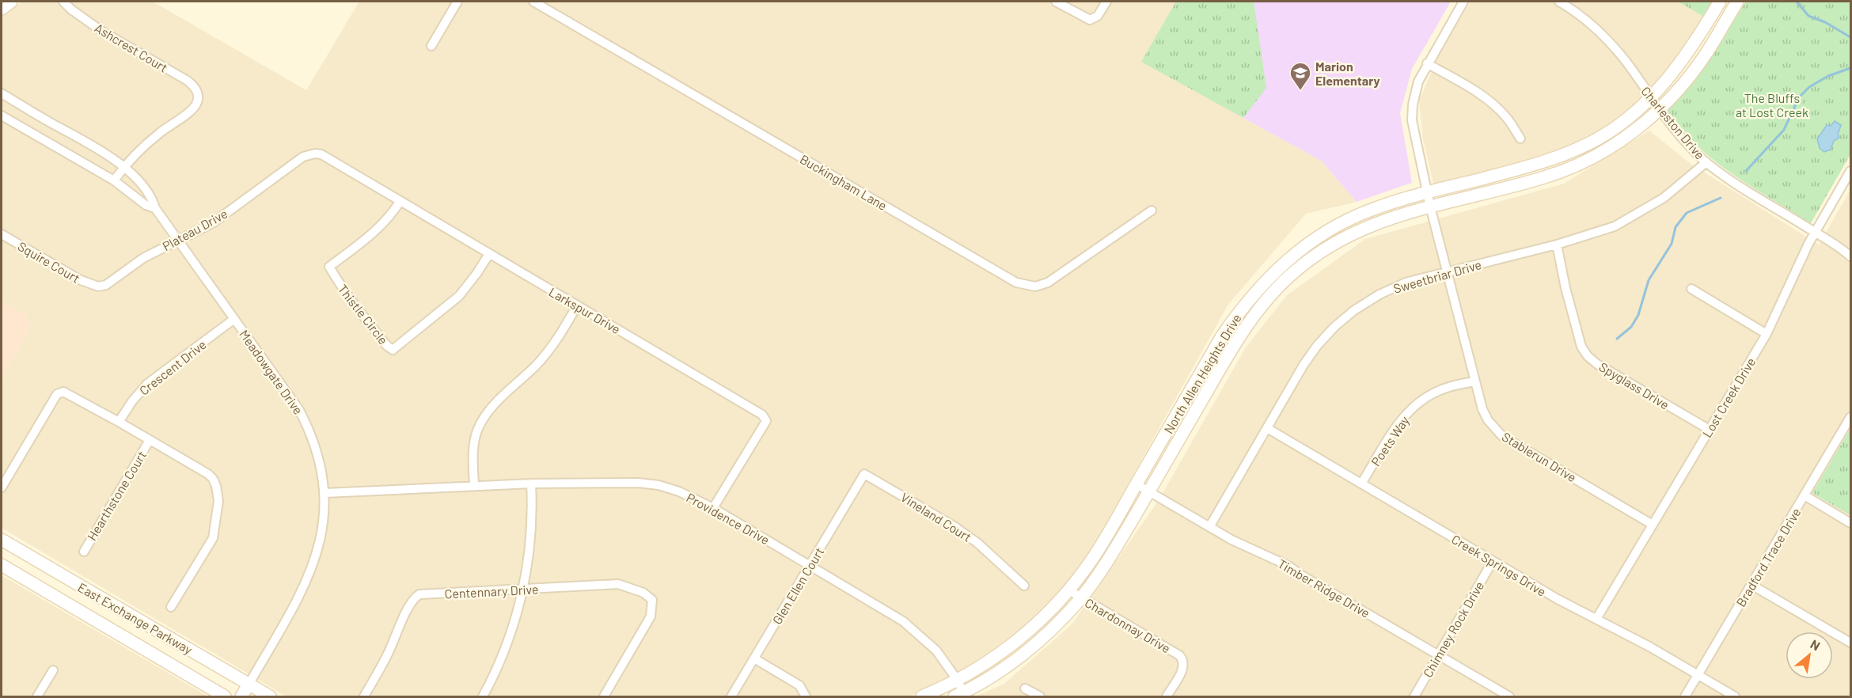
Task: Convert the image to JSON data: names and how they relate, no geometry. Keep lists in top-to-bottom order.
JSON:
{
  "streets": {
    "main road": ["North Allen Heights Drive", "East Exchange Parkway"],
    "street": [
      "Ashcrest Court",
      "Charleston Drive",
      "Buckingham Lane",
      "Plateau Drive",
      "Squire Court",
      "Sweetbriar Drive",
      "Larkspur Drive",
      "Thistle Circle",
      "Crescent Drive",
      "Meadowgate Drive",
      "Spyglass Drive",
      "Lost Creek Drive",
      "Poets Way",
      "Stablerun Drive",
      "Hearthstone Court",
      "Vineland Court",
      "Providence Drive",
      "Bradford Trace Drive",
      "Creek Springs Drive",
      "Glen Ellen Court",
      "Timber Ridge Drive",
      "Centennary Drive",
      "Chardonnay Drive",
      "Chimney Rock Drive"
    ]
  },
  "crossings": [
    ["Ashcrest Court", "Meadowgate Drive"],
    ["Charleston Drive", "Sweetbriar Drive"],
    ["Charleston Drive", "North Allen Heights Drive"],
    ["Charleston Drive", "Lost Creek Drive"],
    ["Plateau Drive", "Squire Court"],
    ["Plateau Drive", "Larkspur Drive"],
    ["Plateau Drive", "Meadowgate Drive"],
    ["Sweetbriar Drive", "Spyglass Drive"],
    ["Sweetbriar Drive", "Stablerun Drive"],
    ["Sweetbriar Drive", "Creek Springs Drive"],
    ["Sweetbriar Drive", "Timber Ridge Drive"],
    ["Larkspur Drive", "Thistle Circle"],
    ["Larkspur Drive", "Providence Drive"],
    ["Crescent Drive", "Meadowgate Drive"],
    ["Meadowgate Drive", "Providence Drive"],
    ["Meadowgate Drive", "East Exchange Parkway"],
    ["North Allen Heights Drive", "Providence Drive"],
    ["North Allen Heights Drive", "Timber Ridge Drive"],
    ["North Allen Heights Drive", "Chardonnay Drive"],
    ["Spyglass Drive", "Lost Creek Drive"],
    ["Lost Creek Drive", "Stablerun Drive"],
    ["Lost Creek Drive", "Creek Springs Drive"],
    ["Poets Way", "Stablerun Drive"],
    ["Poets Way", "Creek Springs Drive"],
    ["Vineland Court", "Glen Ellen Court"],
    ["Providence Drive", "Glen Ellen Court"],
    ["Bradford Trace Drive", "Creek Springs Drive"],
    ["Creek Springs Drive", "Chimney Rock Drive"],
    ["Timber Ridge Drive", "Chimney Rock Drive"]
  ],
  "parks": ["The Bluffs at Lost Creek"],
  "places": {
    "school or university": ["Marion Elementary"]
  },
  "north": "top right"
}
